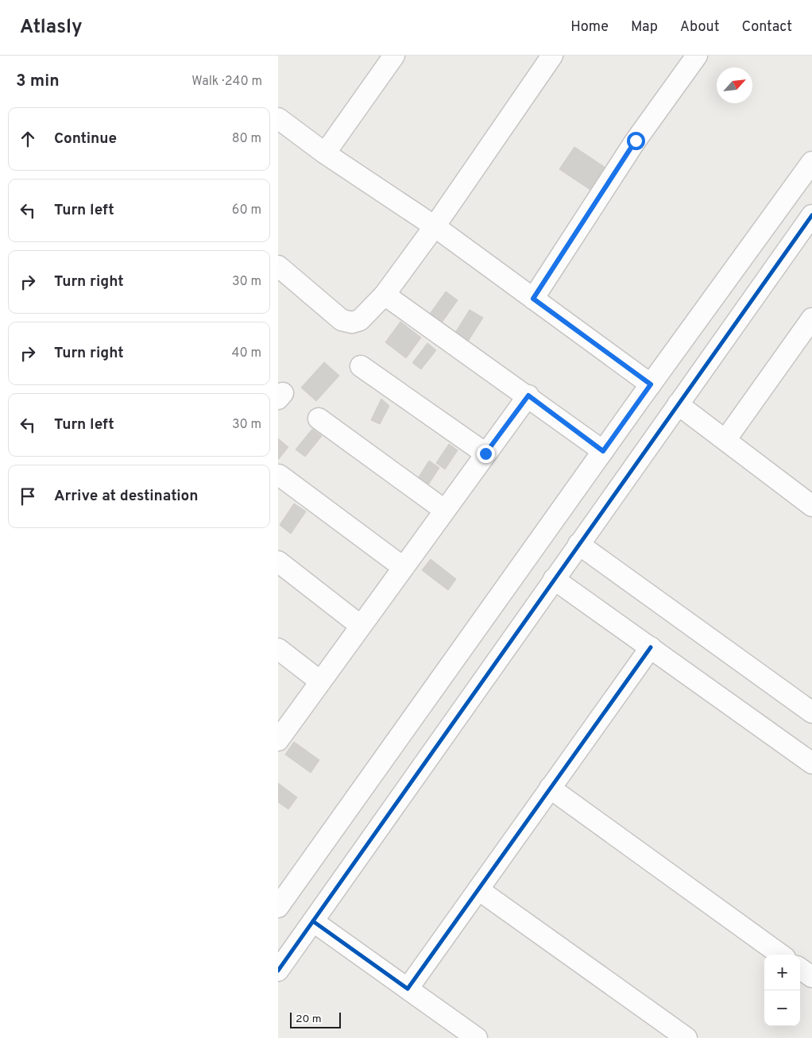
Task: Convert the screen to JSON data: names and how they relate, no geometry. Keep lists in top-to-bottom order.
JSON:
{
  "scale_bar": "20 m",
  "north": "top right",
  "page": {
    "header": "Atlasly",
    "nav": [
      "Home",
      "Map",
      "About",
      "Contact"
    ],
    "heading": ["3 min", "Walk · 240 m"],
    "list": [
      ["Continue", "80 m"],
      ["Turn left", "60 m"],
      ["Turn right", "30 m"],
      ["Turn right", "40 m"],
      ["Turn left", "30 m"],
      "Arrive at destination"
    ],
    "map_buttons": ["+", "−"],
    "scale": "20 m"
  }
}
